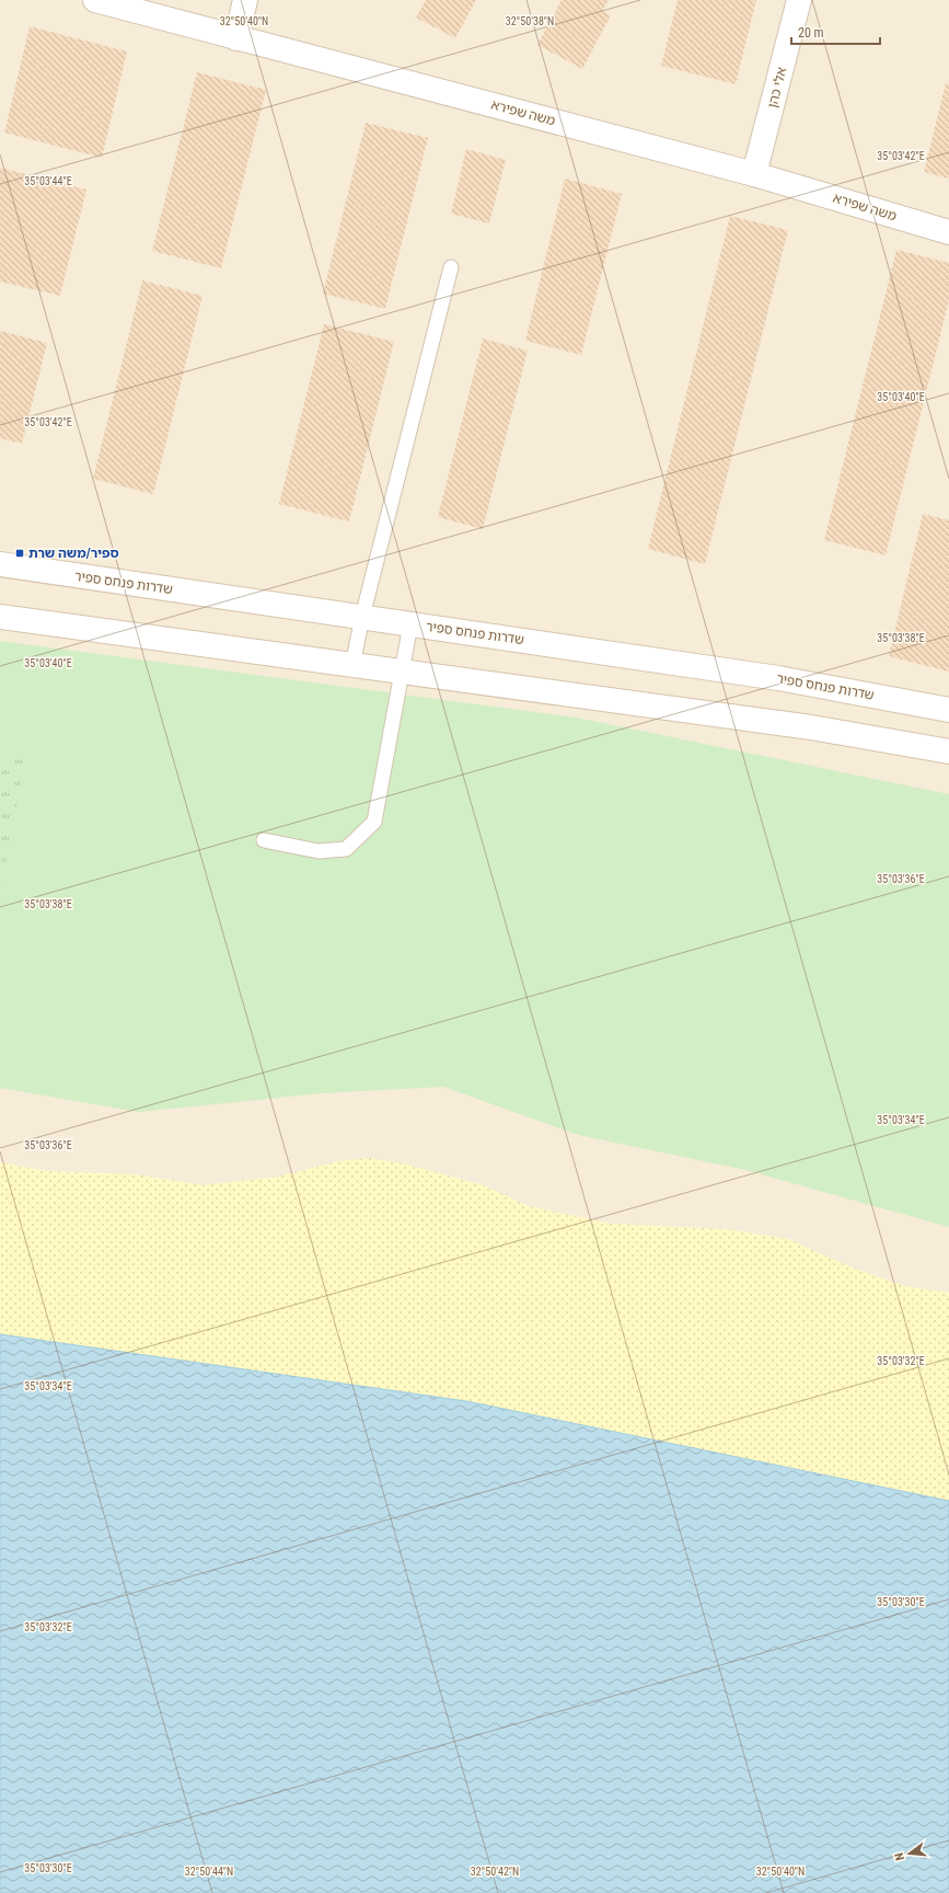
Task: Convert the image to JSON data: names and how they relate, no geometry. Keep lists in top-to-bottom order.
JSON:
{
  "streets": {
    "street": ["אלי כהן", "משה שפירא", "שדרות פנחס ספיר"]
  },
  "crossings": [
    ["אלי כהן", "משה שפירא"]
  ],
  "places": {
    "transit": ["ספיר/משה שרת"]
  },
  "scale_bar": "20 m",
  "north": "left",
  "coordinates": [
    "32°50'40\"N",
    "32°50'38\"N",
    "35°03'42\"E",
    "35°03'44\"E",
    "35°03'40\"E",
    "35°03'38\"E",
    "35°03'36\"E",
    "35°03'34\"E",
    "35°03'32\"E",
    "35°03'30\"E",
    "32°50'44\"N",
    "32°50'42\"N"
  ]
}
